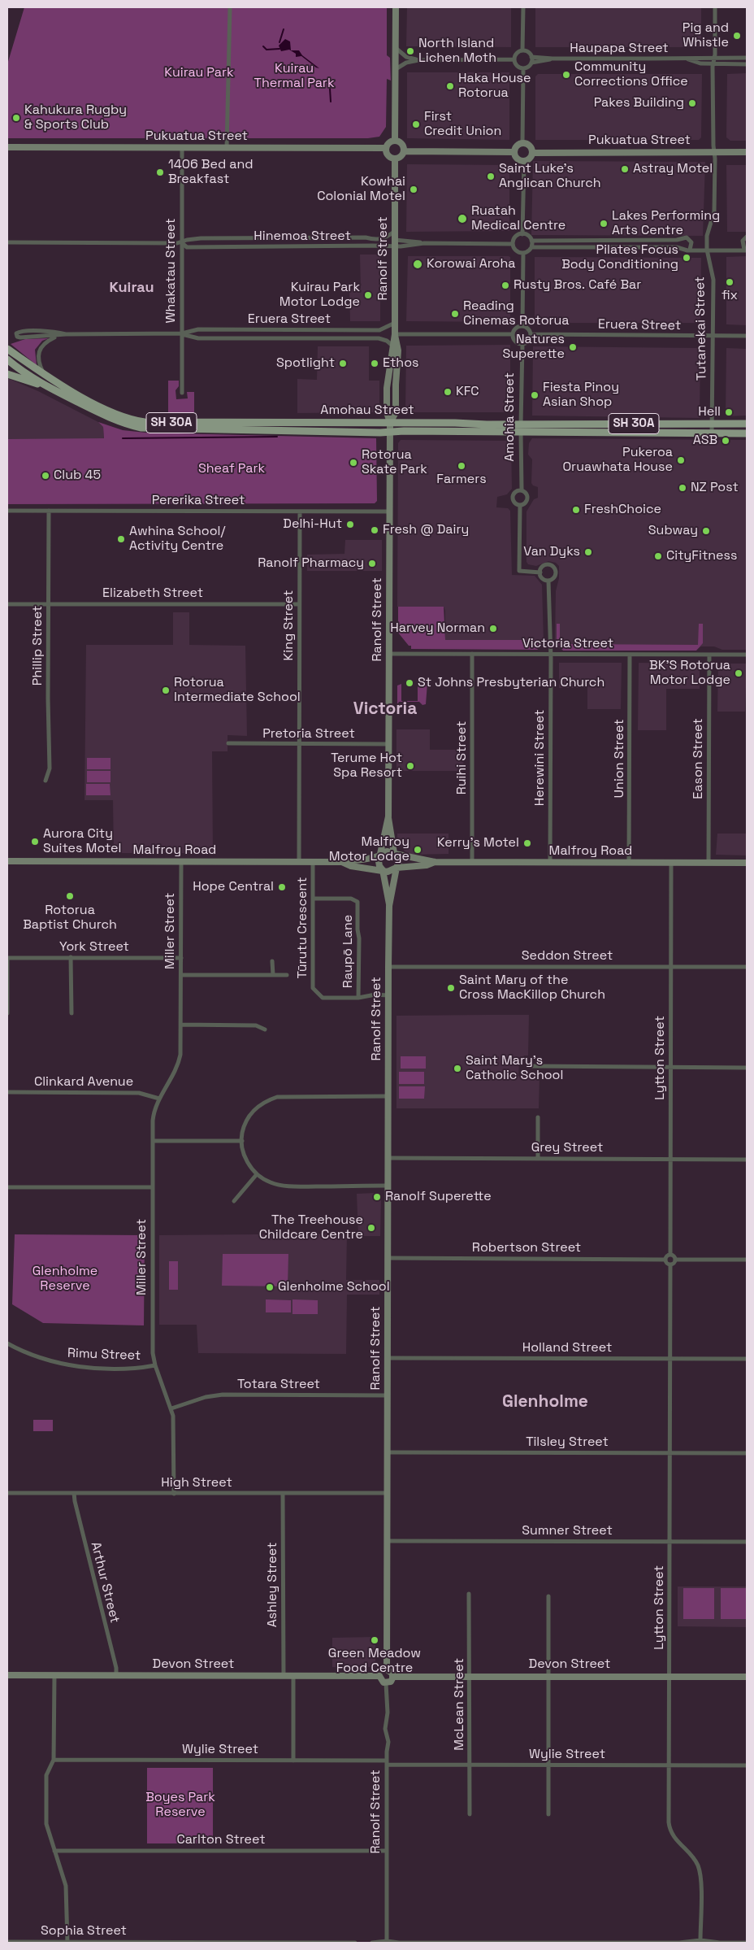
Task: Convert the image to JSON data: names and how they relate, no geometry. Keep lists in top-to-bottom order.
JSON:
{
  "streets": {
    "main road": [
      "Pukuatua Street",
      "Ranolf Street",
      "Amohau Street",
      "SH 30A",
      "Malfroy Road",
      "Devon Street"
    ],
    "street": [
      "Haupapa Street",
      "Hinemoa Street",
      "Whakatau Street",
      "Eruera Street",
      "Tutanekai Street",
      "Amohia Street",
      "Pererika Street",
      "Elizabeth Street",
      "King Street",
      "Victoria Street",
      "Phillip Street",
      "Pretoria Street",
      "Ruihi Street",
      "Herewini Street",
      "Union Street",
      "Eason Street",
      "Tūrutu Crescent",
      "Miller Street",
      "York Street",
      "Raupō Lane",
      "Seddon Street",
      "Lytton Street",
      "Clinkard Avenue",
      "Grey Street",
      "Robertson Street",
      "Holland Street",
      "Rimu Street",
      "Totara Street",
      "Tilsley Street",
      "High Street",
      "Sumner Street",
      "Arthur Street",
      "Ashley Street",
      "McLean Street",
      "Wylie Street",
      "Carlton Street",
      "Sophia Street"
    ]
  },
  "crossings": [
    ["Haupapa Street", "Tutanekai Street"],
    ["Pukuatua Street", "Ranolf Street"],
    ["Pukuatua Street", "Whakatau Street"],
    ["Pukuatua Street", "Tutanekai Street"],
    ["Hinemoa Street", "Ranolf Street"],
    ["Hinemoa Street", "Whakatau Street"],
    ["Ranolf Street", "Eruera Street"],
    ["Ranolf Street", "Amohau Street"],
    ["Ranolf Street", "Pererika Street"],
    ["Ranolf Street", "Victoria Street"],
    ["Ranolf Street", "Pretoria Street"],
    ["Ranolf Street", "Malfroy Road"],
    ["Ranolf Street", "Tūrutu Crescent"],
    ["Ranolf Street", "Seddon Street"],
    ["Ranolf Street", "Grey Street"],
    ["Ranolf Street", "Robertson Street"],
    ["Ranolf Street", "Holland Street"],
    ["Ranolf Street", "Totara Street"],
    ["Ranolf Street", "Tilsley Street"],
    ["Ranolf Street", "High Street"],
    ["Ranolf Street", "Sumner Street"],
    ["Ranolf Street", "Devon Street"],
    ["Ranolf Street", "Wylie Street"],
    ["Ranolf Street", "Carlton Street"],
    ["Whakatau Street", "Eruera Street"],
    ["Eruera Street", "Tutanekai Street"],
    ["Eruera Street", "Amohau Street"],
    ["Eruera Street", "Amohia Street"],
    ["Tutanekai Street", "Amohau Street"],
    ["Amohau Street", "Amohia Street"],
    ["Amohia Street", "Victoria Street"],
    ["Amohia Street", "Herewini Street"],
    ["Pererika Street", "King Street"],
    ["Pererika Street", "Phillip Street"],
    ["Elizabeth Street", "King Street"],
    ["Elizabeth Street", "Phillip Street"],
    ["King Street", "Pretoria Street"],
    ["King Street", "Malfroy Road"],
    ["Victoria Street", "Ruihi Street"],
    ["Victoria Street", "Herewini Street"],
    ["Victoria Street", "Union Street"],
    ["Victoria Street", "Eason Street"],
    ["Ruihi Street", "Malfroy Road"],
    ["Herewini Street", "Malfroy Road"],
    ["Union Street", "Malfroy Road"],
    ["Eason Street", "Malfroy Road"],
    ["Malfroy Road", "Tūrutu Crescent"],
    ["Malfroy Road", "Miller Street"],
    ["Malfroy Road", "Lytton Street"],
    ["Tūrutu Crescent", "Raupō Lane"],
    ["Miller Street", "York Street"],
    ["Miller Street", "Clinkard Avenue"],
    ["Miller Street", "Rimu Street"],
    ["Miller Street", "Totara Street"],
    ["Miller Street", "High Street"],
    ["Seddon Street", "Lytton Street"],
    ["Lytton Street", "Grey Street"],
    ["Lytton Street", "Robertson Street"],
    ["Lytton Street", "Holland Street"],
    ["Lytton Street", "Tilsley Street"],
    ["Lytton Street", "Sumner Street"],
    ["Lytton Street", "Devon Street"],
    ["Lytton Street", "Wylie Street"],
    ["High Street", "Arthur Street"],
    ["High Street", "Ashley Street"],
    ["Arthur Street", "Devon Street"],
    ["Ashley Street", "Devon Street"],
    ["Devon Street", "McLean Street"],
    ["McLean Street", "Wylie Street"]
  ],
  "districts": ["Kuirau", "Victoria", "Glenholme"],
  "parks": [
    "Kuirau Thermal Park",
    "Kuirau Park",
    "Sheaf Park",
    "Glenholme Reserve",
    "Boyes Park Reserve"
  ],
  "places": [
    "Pig and Whistle",
    "North Island Lichen Moth",
    "Community Corrections Office",
    "Haka House Rotorua",
    "Pakes Building",
    "Kahukura Rugby & Sports Club",
    "First Credit Union",
    "Astray Motel",
    "1406 Bed and Breakfast",
    "Saint Luke's Anglican Church",
    "Kowhai Colonial Motel",
    "Ruatah Medical Centre",
    "Lakes Performing Arts Centre",
    "Pilates Focus Body Conditioning",
    "Korowai Aroha",
    "fix",
    "Rusty Bros. Café Bar",
    "Kuirau Park Motor Lodge",
    "Reading Cinemas Rotorua",
    "Natures Superette",
    "Spotlight",
    "Ethos",
    "KFC",
    "Fiesta Pinoy Asian Shop",
    "Hell",
    "ASB",
    "Pukeroa Oruawhata House",
    "Rotorua Skate Park",
    "Farmers",
    "Club 45",
    "NZ Post",
    "FreshChoice",
    "Delhi-Hut",
    "Fresh @ Dairy",
    "Subway",
    "Awhina School/ Activity Centre",
    "Van Dyks",
    "CityFitness",
    "Ranolf Pharmacy",
    "Harvey Norman",
    "BK'S Rotorua Motor Lodge",
    "St Johns Presbyterian Church",
    "Rotorua Intermediate School",
    "Terume Hot Spa Resort",
    "Aurora City Suites Motel",
    "Kerry's Motel",
    "Malfroy Motor Lodge",
    "Hope Central",
    "Rotorua Baptist Church",
    "Saint Mary of the Cross MacKillop Church",
    "Saint Mary's Catholic School",
    "Ranolf Superette",
    "The Treehouse Childcare Centre",
    "Glenholme School",
    "Green Meadow Food Centre"
  ]
}
